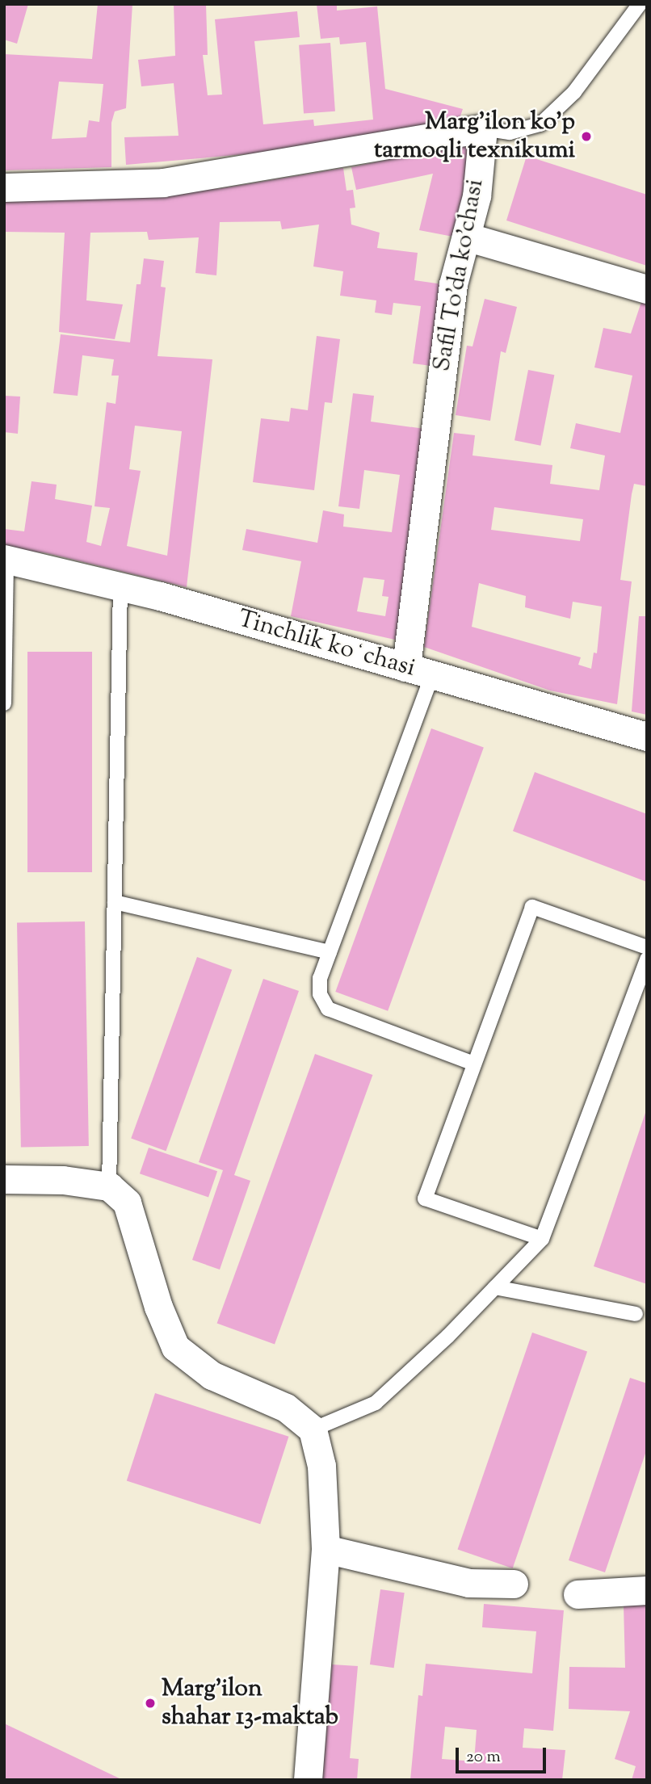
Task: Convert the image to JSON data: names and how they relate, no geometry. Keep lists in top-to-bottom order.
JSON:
{
  "streets": {
    "street": ["Safil To'da ko'chasi", "Tinchlik koʻchasi"]
  },
  "crossings": [
    ["Safil To'da ko'chasi", "Tinchlik koʻchasi"]
  ],
  "places": ["Marg'ilon ko'p tarmoqli texnikumi", "Marg'ilon shahar 13-maktab"],
  "scale_bar": "20 m"
}
